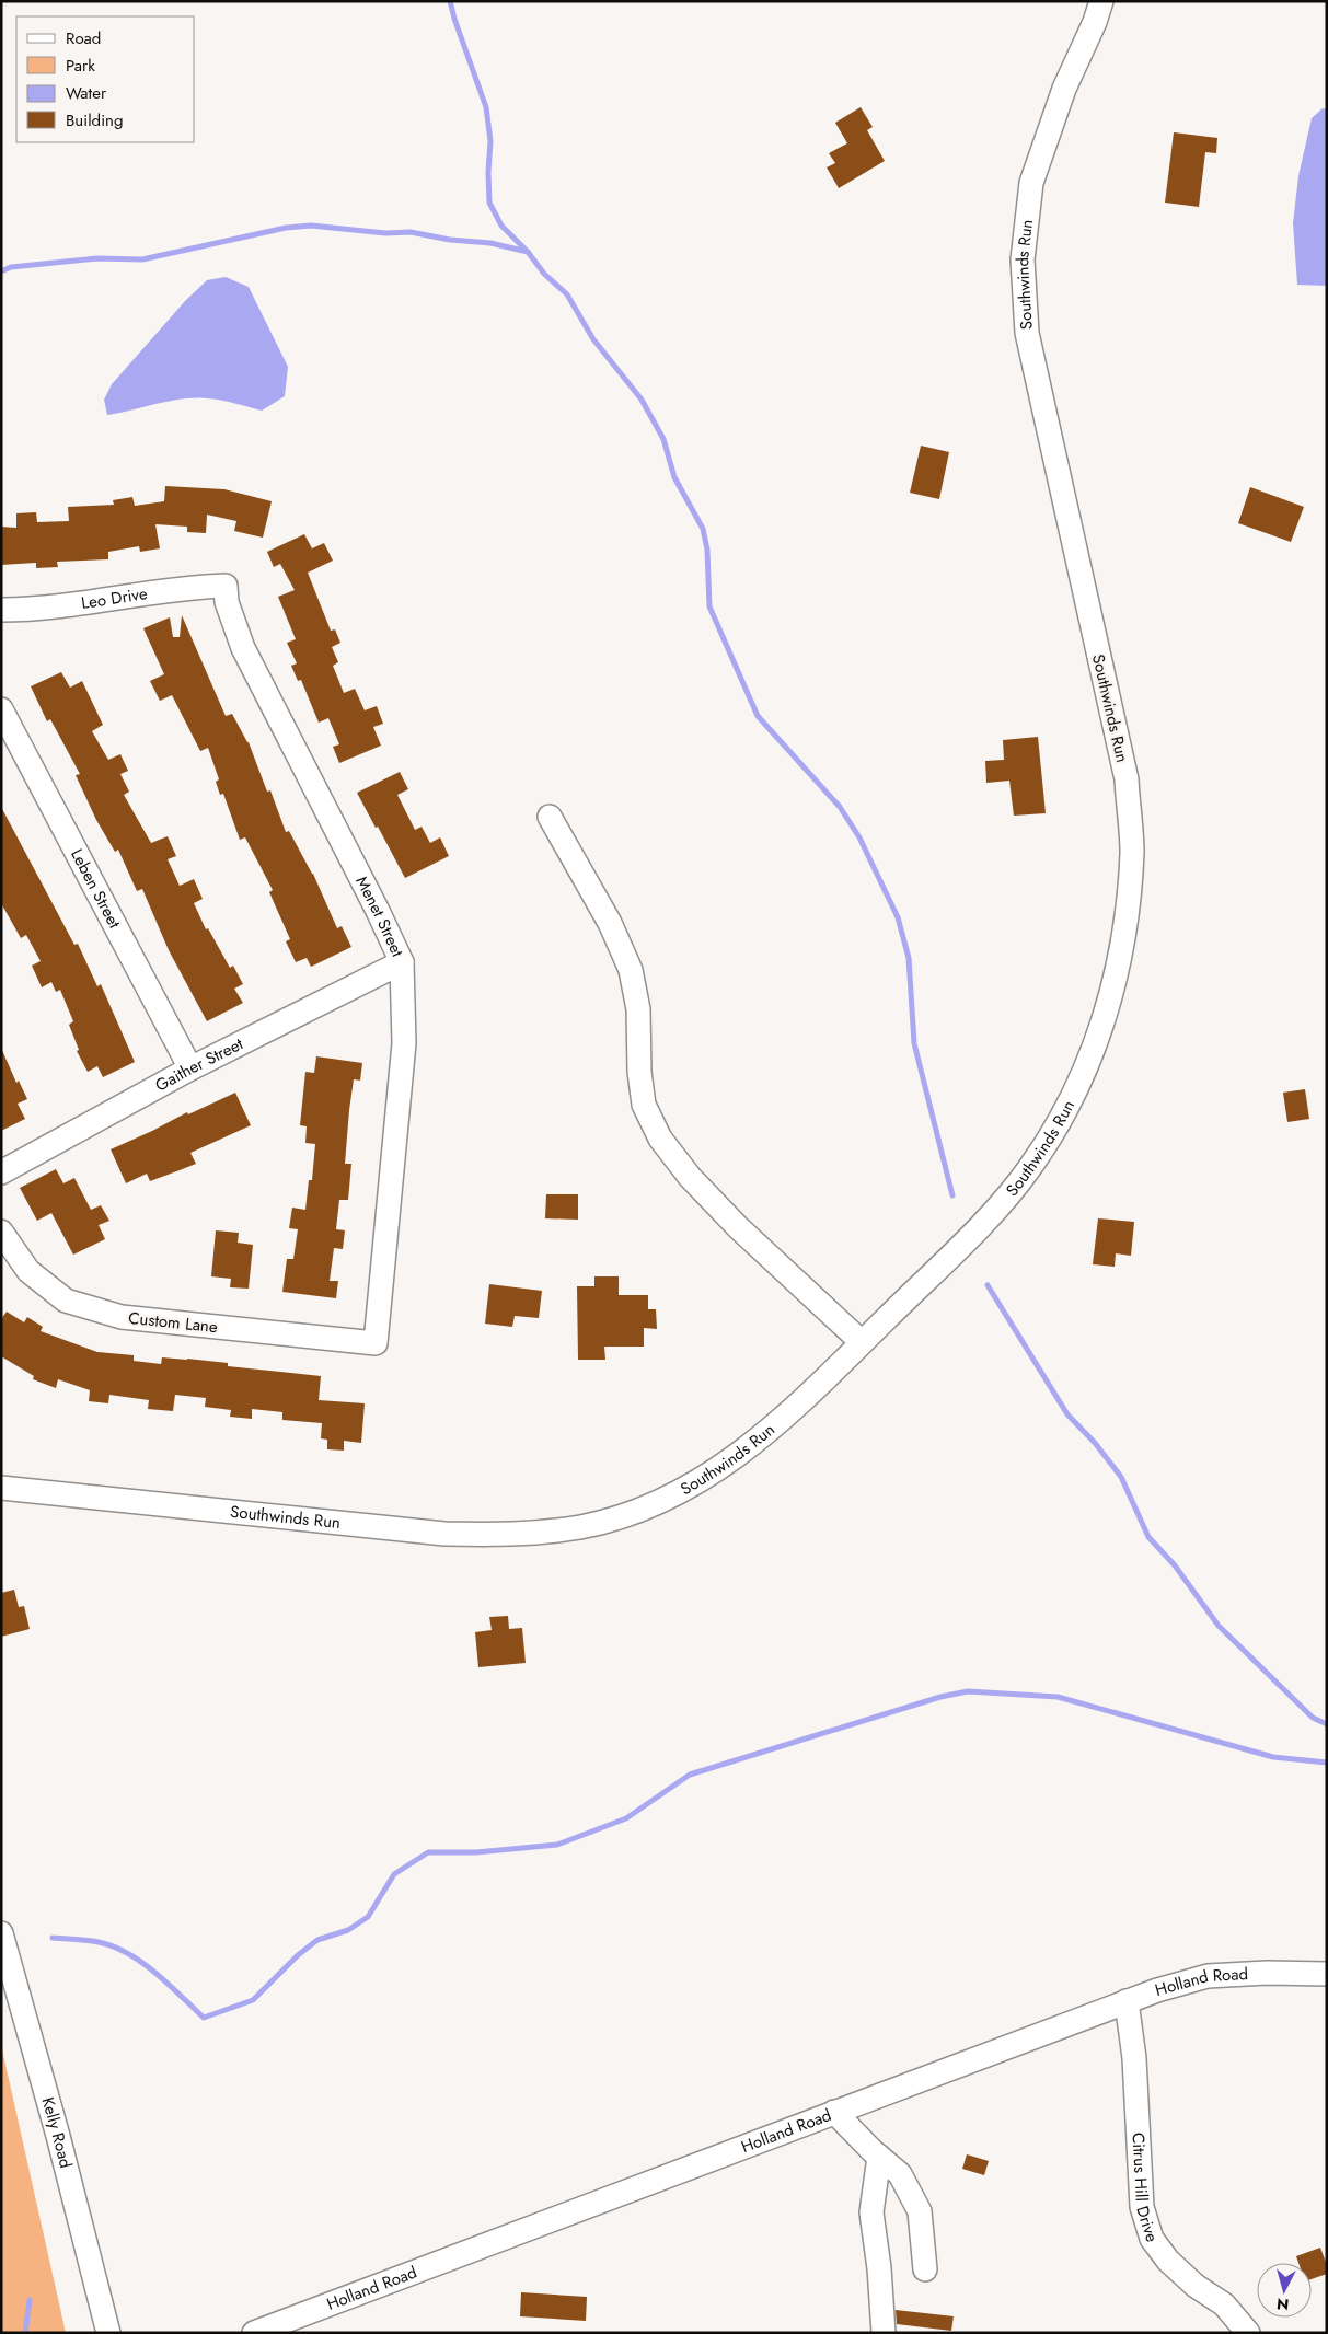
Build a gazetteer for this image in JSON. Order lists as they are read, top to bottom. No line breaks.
{"streets":{"street":["Southwinds Run","Leo Drive","Leben Street","Menet Street","Gaither Street","Custom Lane","Holland Road","Kelly Road","Citrus Hill Drive"]},"crossings":[["Leo Drive","Menet Street"],["Leben Street","Gaither Street"],["Menet Street","Gaither Street"],["Menet Street","Custom Lane"],["Holland Road","Citrus Hill Drive"]],"legend":["Road","Park","Water","Building"],"north":"bottom"}
